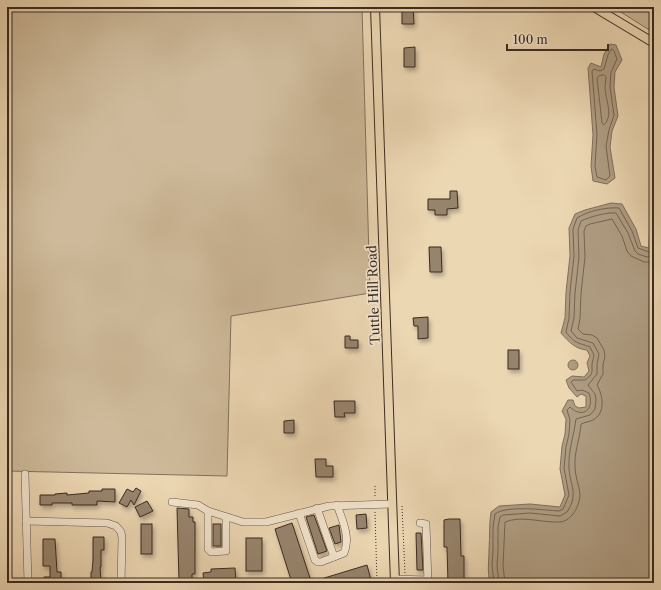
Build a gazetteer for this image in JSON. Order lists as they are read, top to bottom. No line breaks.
{"streets":{"main road":["Tuttle Hill Road"]},"scale_bar":"100 m"}
